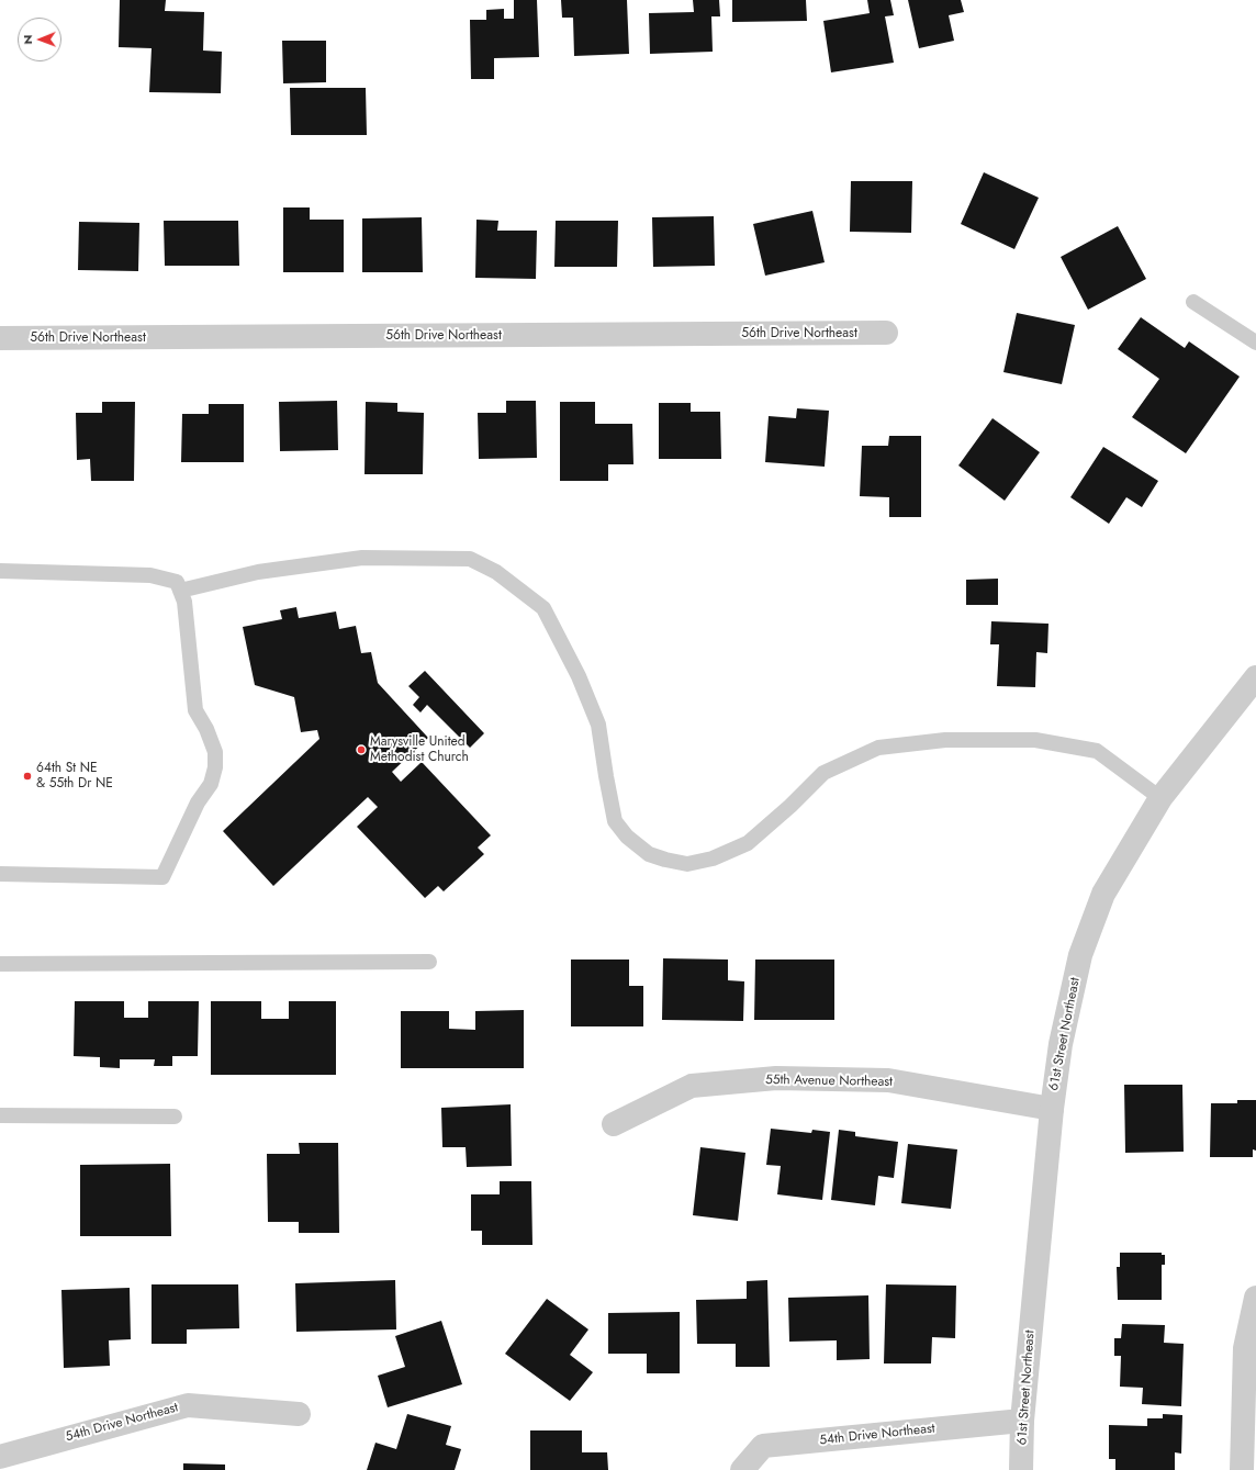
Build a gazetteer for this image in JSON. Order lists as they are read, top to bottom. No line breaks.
{"streets":{"street":["56th Drive Northeast","61st Street Northeast","55th Avenue Northeast","54th Drive Northeast"]},"crossings":[["61st Street Northeast","55th Avenue Northeast"],["61st Street Northeast","54th Drive Northeast"]],"places":["Marysville United Methodist Church","64th St NE & 55th Dr NE"],"north":"left"}
